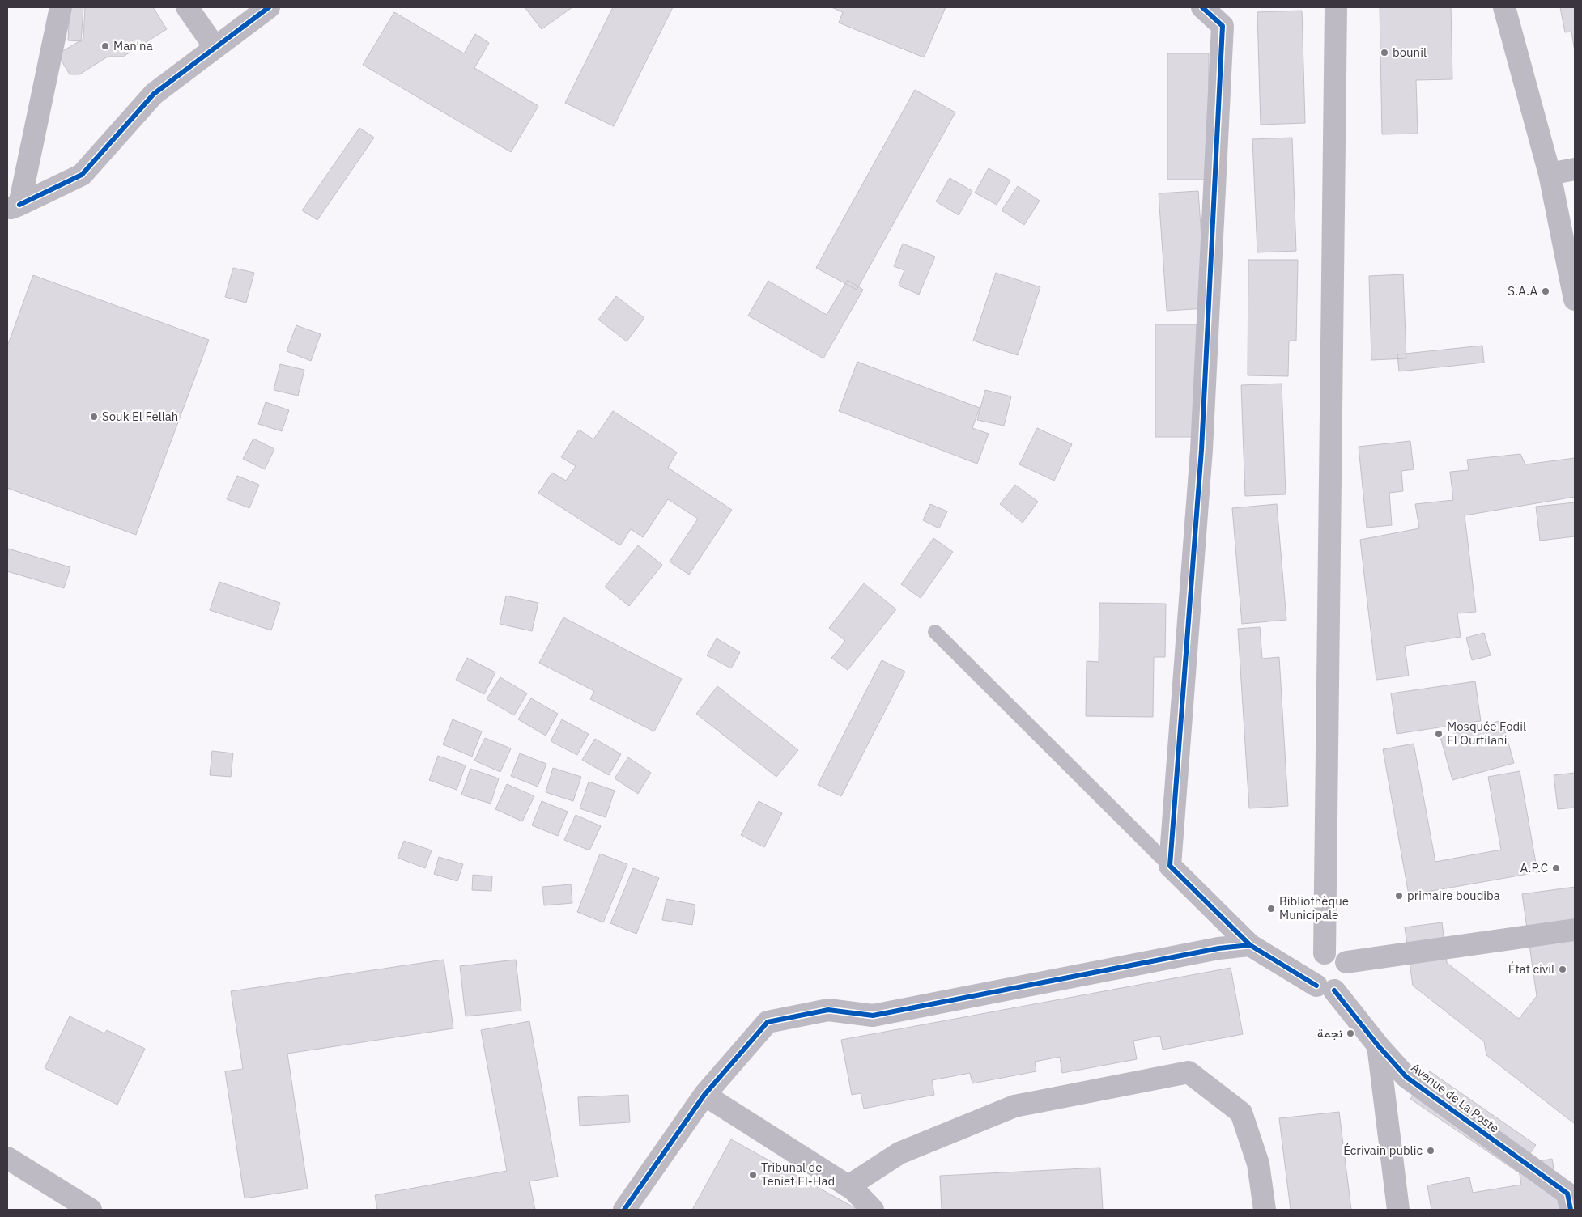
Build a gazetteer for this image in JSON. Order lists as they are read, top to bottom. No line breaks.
{"streets":{"street":["Avenue de La Poste"]},"places":["Man'na","bounil","S.A.A","Souk El Fellah","Mosquée Fodil El Ourtilani","A.P.C","primaire boudiba","Bibliothèque Municipale","État civil","نجمة","Écrivain public","Tribunal de Teniet El-Had"]}
